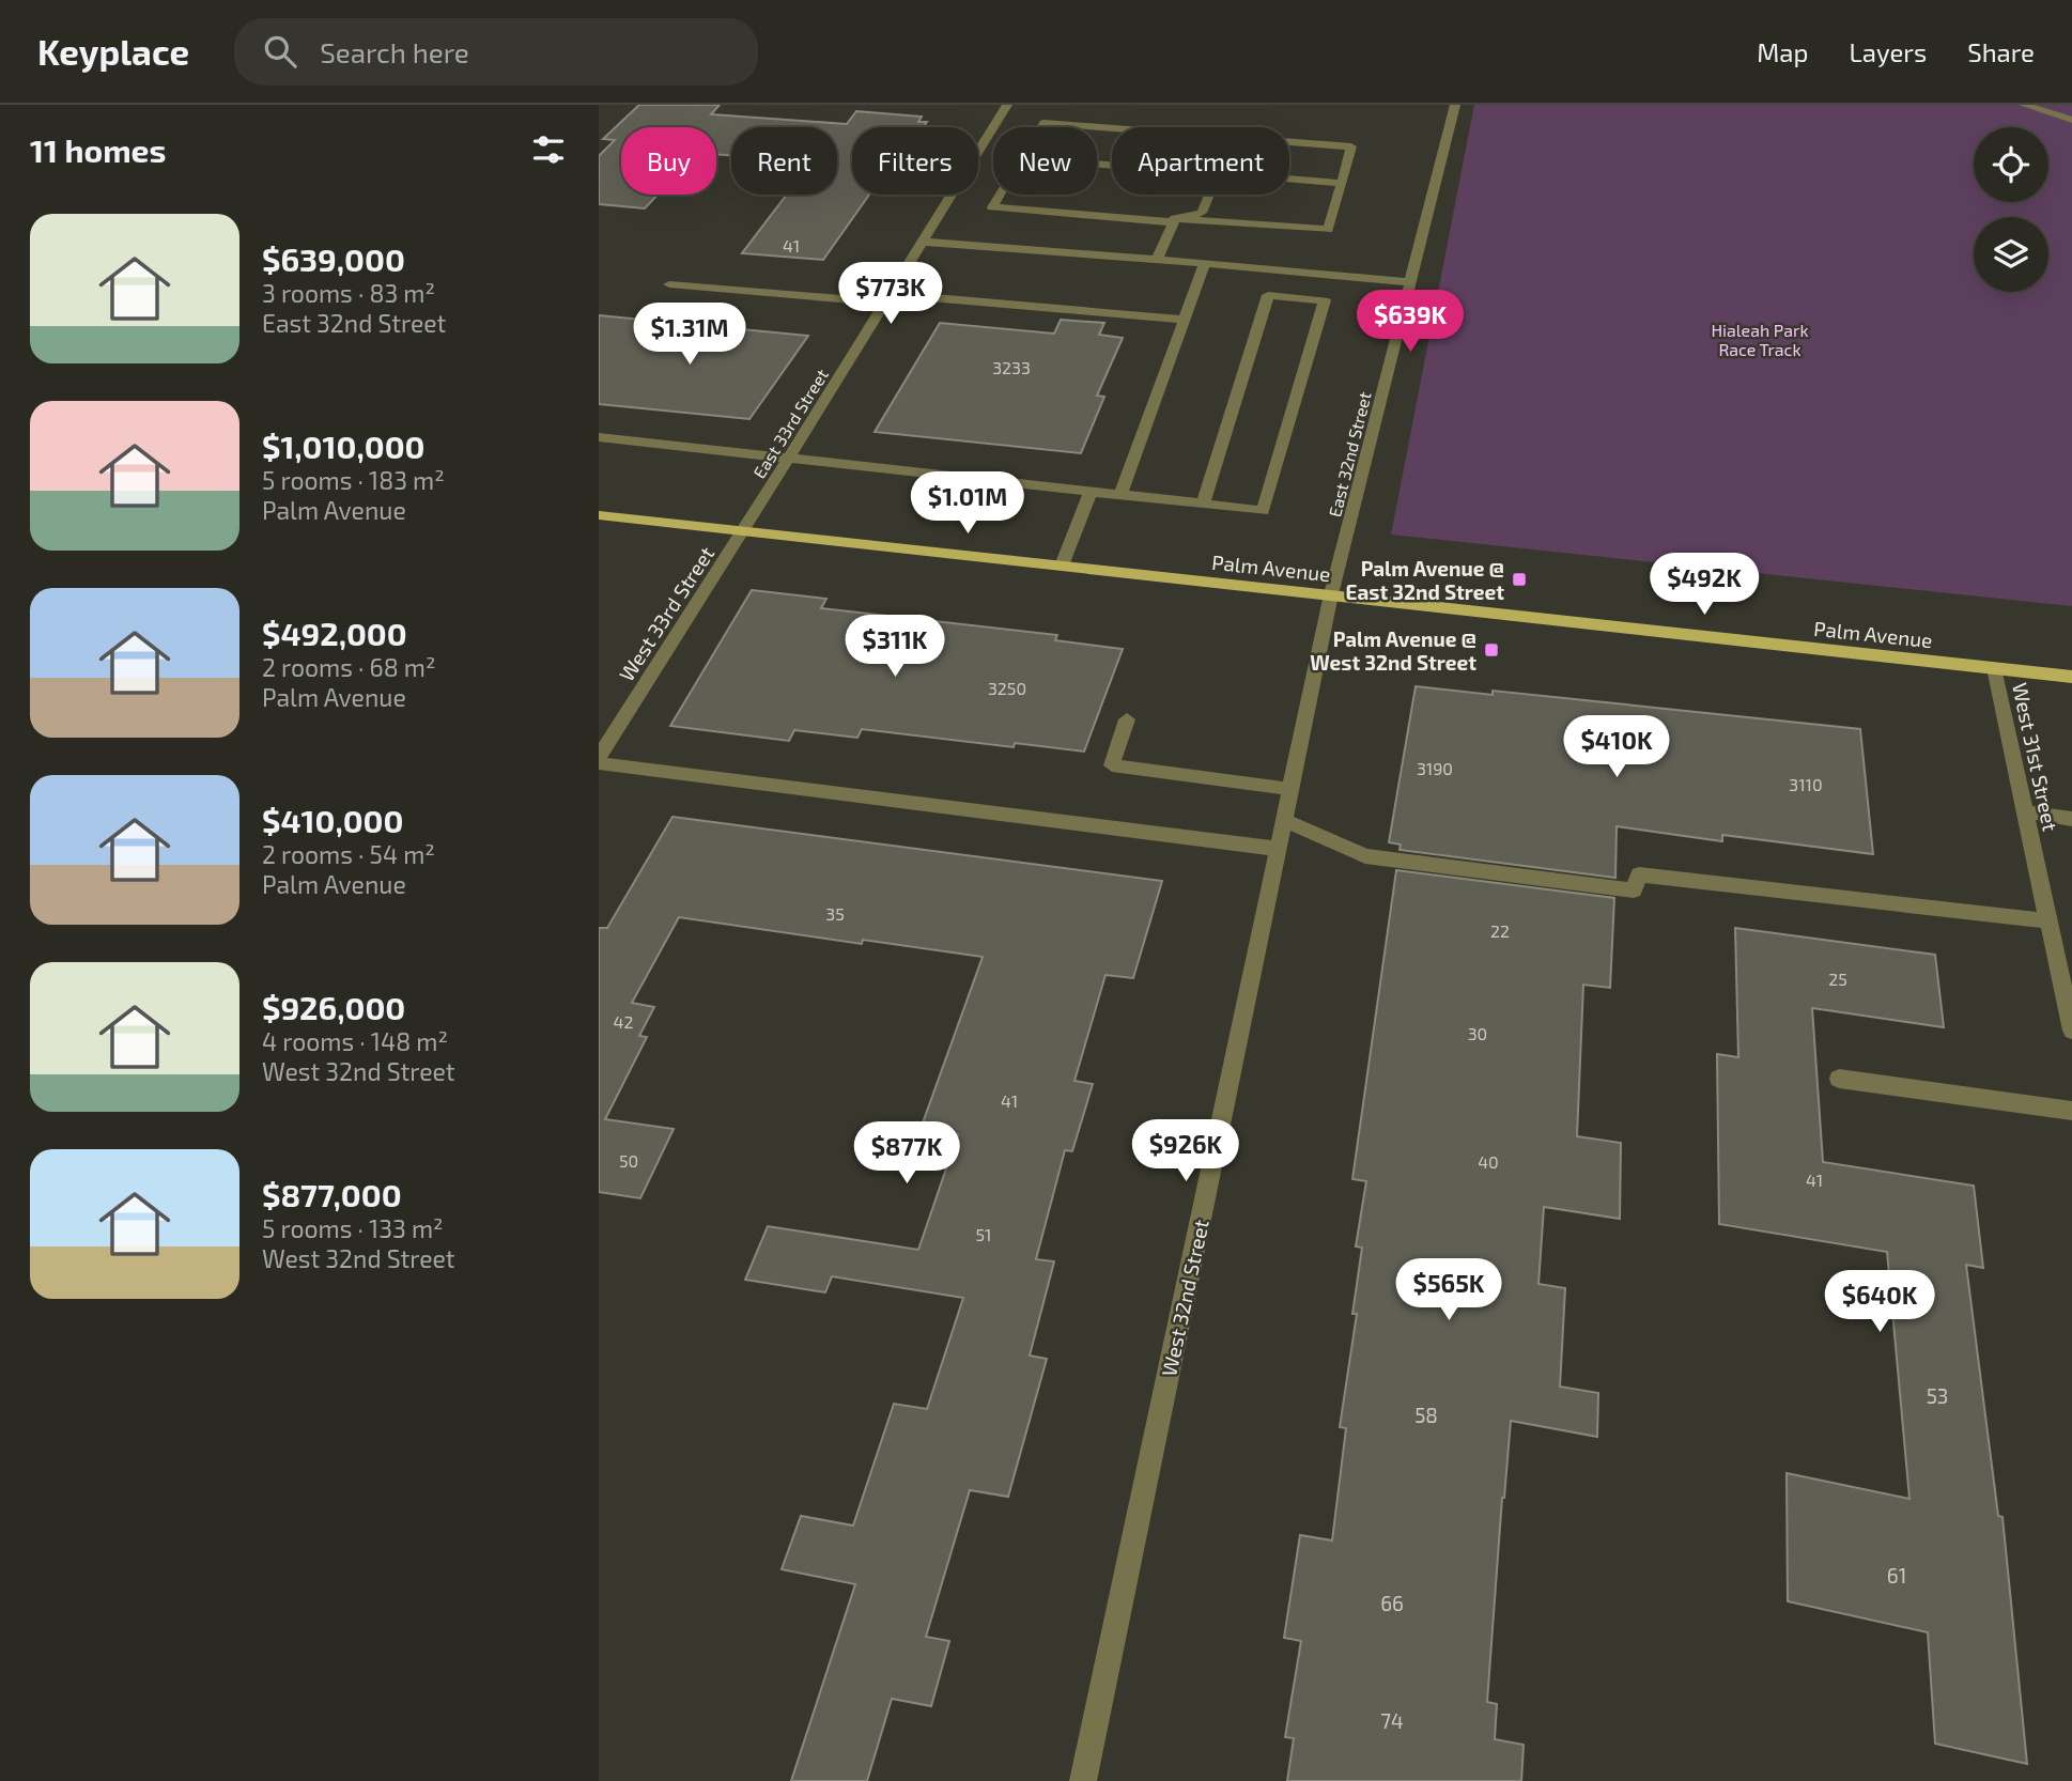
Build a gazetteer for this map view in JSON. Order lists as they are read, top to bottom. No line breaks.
{"streets":{"main road":["Palm Avenue"],"street":["East 33rd Street","East 32nd Street","West 33rd Street","West 31st Street","West 32nd Street"]},"crossings":[["East 33rd Street","Palm Avenue"],["East 33rd Street","West 33rd Street"],["East 32nd Street","Palm Avenue"],["East 32nd Street","West 32nd Street"],["Palm Avenue","West 33rd Street"],["Palm Avenue","West 31st Street"],["Palm Avenue","West 32nd Street"]],"parks":["Hialeah Park Race Track"],"places":{"transit":["Palm Avenue @ East 32nd Street","Palm Avenue @ West 32nd Street"]},"house_numbers":["41","3233","3250","3190","3110","35","22","25","42","30","41","50","40","41","51","53","58","61","66","74"],"page":{"header":"Keyplace","search":"Search here","nav":["Map","Layers","Share"],"heading":"11 homes","chip":["Buy","Rent","Filters","New","Apartment"],"list":[{"name":"$639,000","note":"3 rooms · 83 m² · East 32nd Street"},{"name":"$1,010,000","note":"5 rooms · 183 m² · Palm Avenue"},{"name":"$492,000","note":"2 rooms · 68 m² · Palm Avenue"},{"name":"$410,000","note":"2 rooms · 54 m² · Palm Avenue"},{"name":"$926,000","note":"4 rooms · 148 m² · West 32nd Street"},{"name":"$877,000","note":"5 rooms · 133 m² · West 32nd Street"}],"price":["$773K","$639K","$1.31M","$1.01M","$492K","$311K","$410K","$926K","$877K","$565K","$640K"]}}
